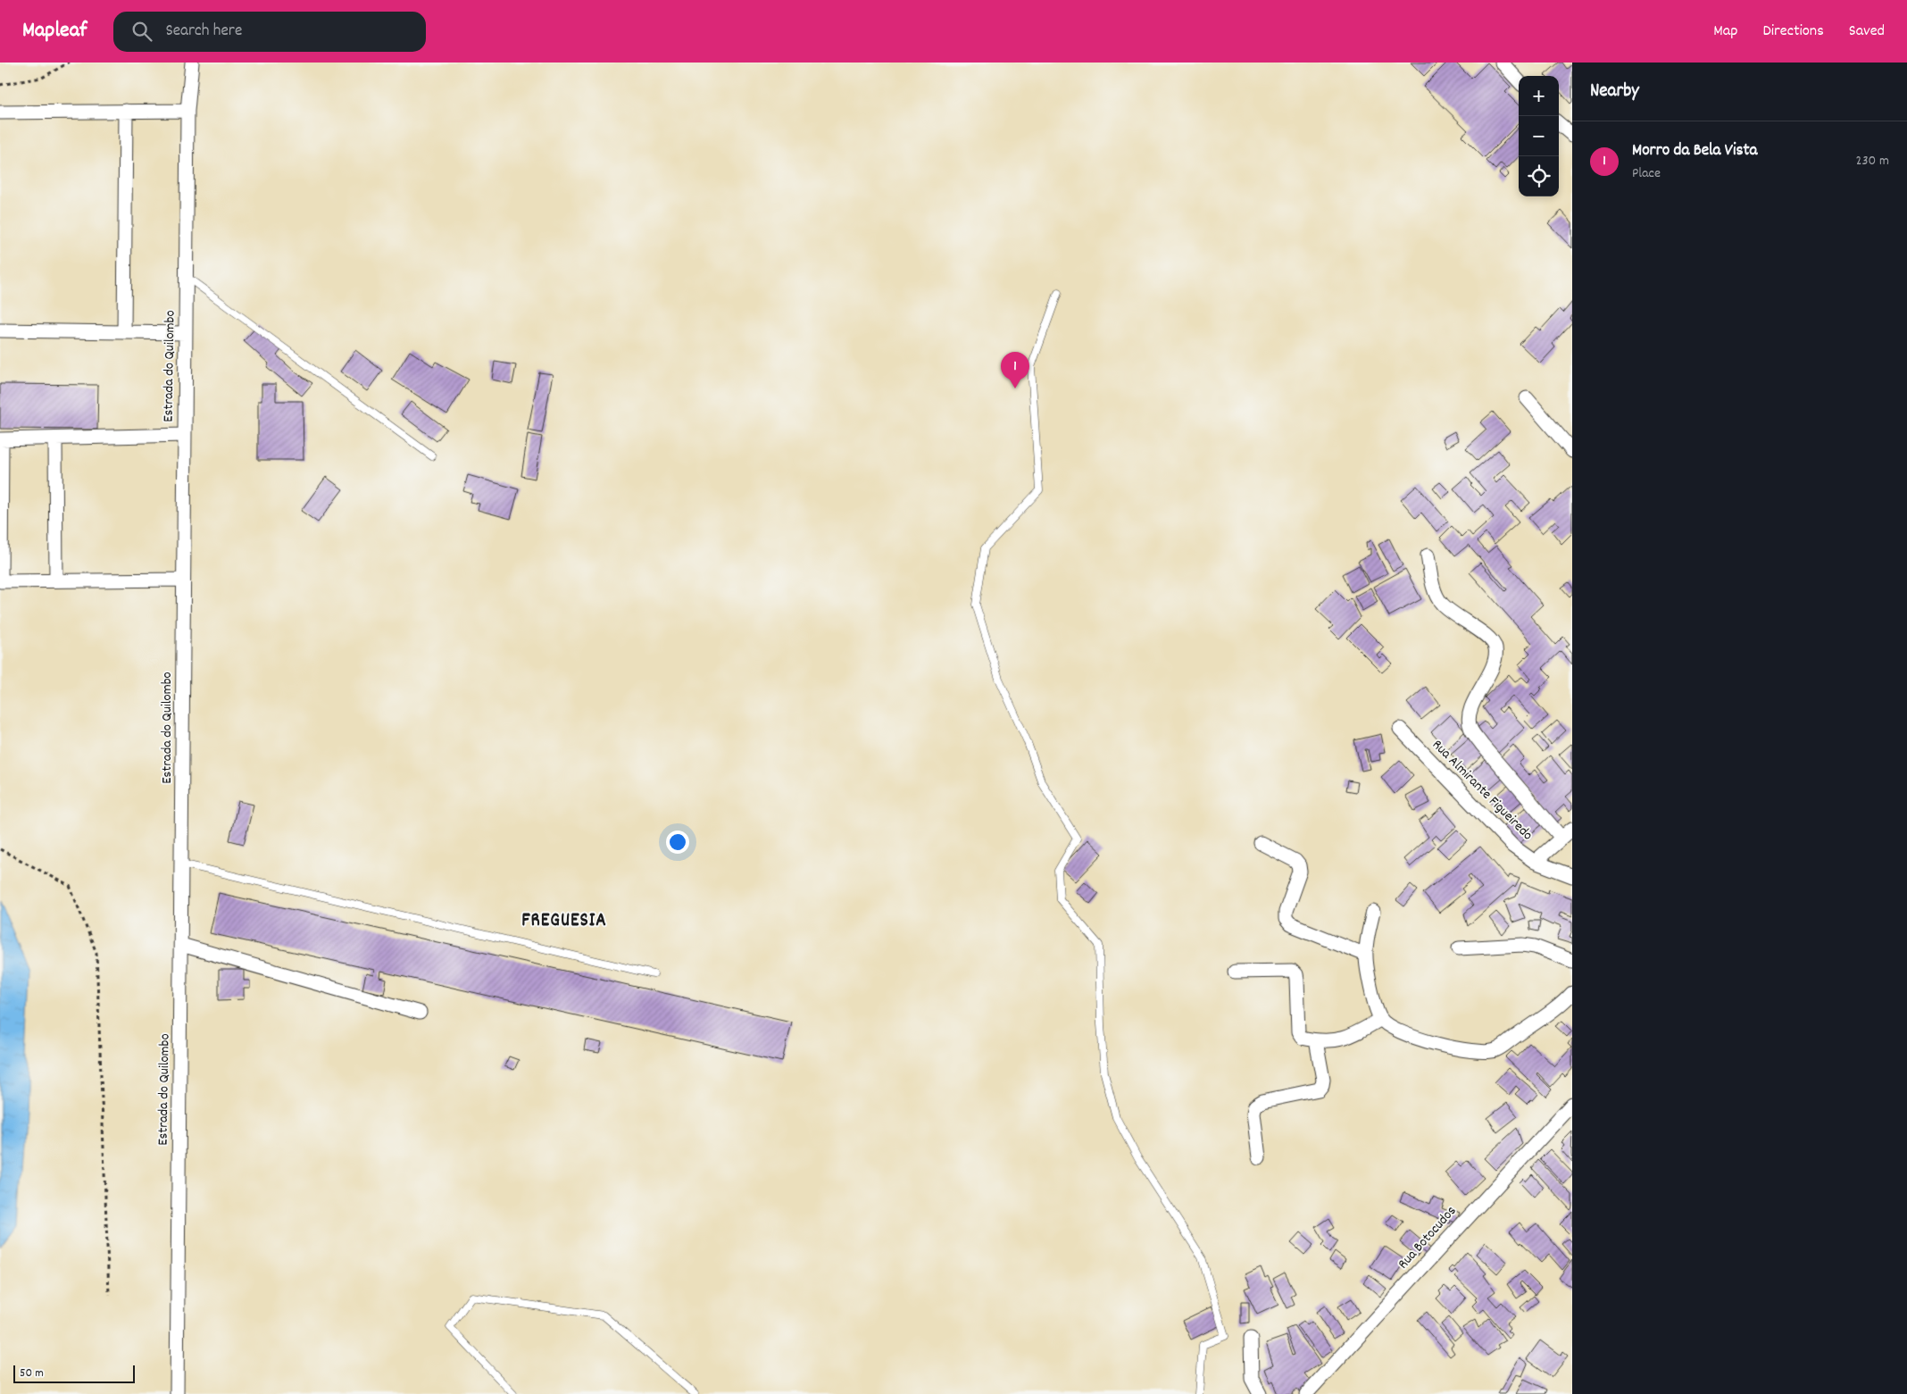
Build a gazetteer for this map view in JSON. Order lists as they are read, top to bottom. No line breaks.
{"streets":{"street":["Estrada do Quilombo","Rua Almirante Figueiredo","Rua Botocudos"]},"districts":["FREGUESIA"],"scale_bar":"50 m","page":{"header":"Mapleaf","search":"Search here","nav":["Map","Directions","Saved"],"heading":"Nearby","map_buttons":["+","−"],"list":[{"mark":"1","name":"Morro da Bela Vista","note":"Place","value":"230 m"}],"pins":"1","scale":"50 m"}}
